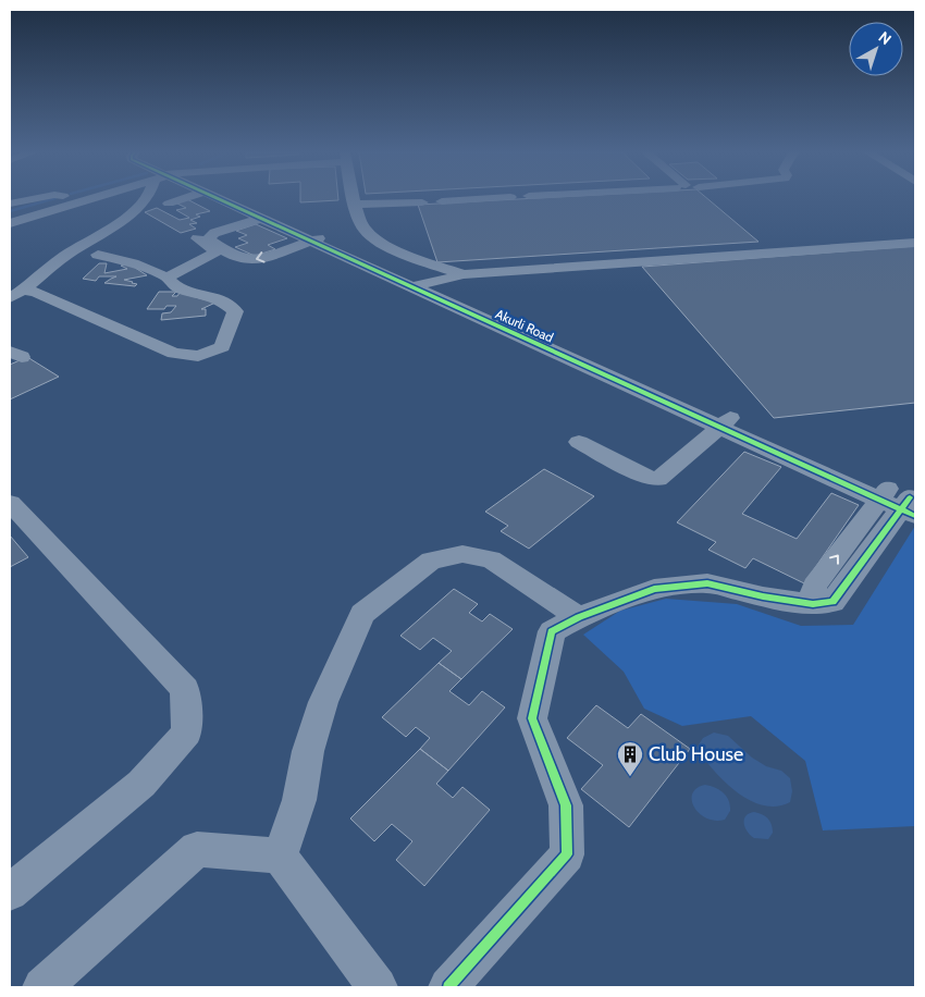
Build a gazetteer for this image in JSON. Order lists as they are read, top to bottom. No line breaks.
{"streets":{"street":["Akurli Road"]},"places":{"building":["Club House"]},"north":"top right"}
